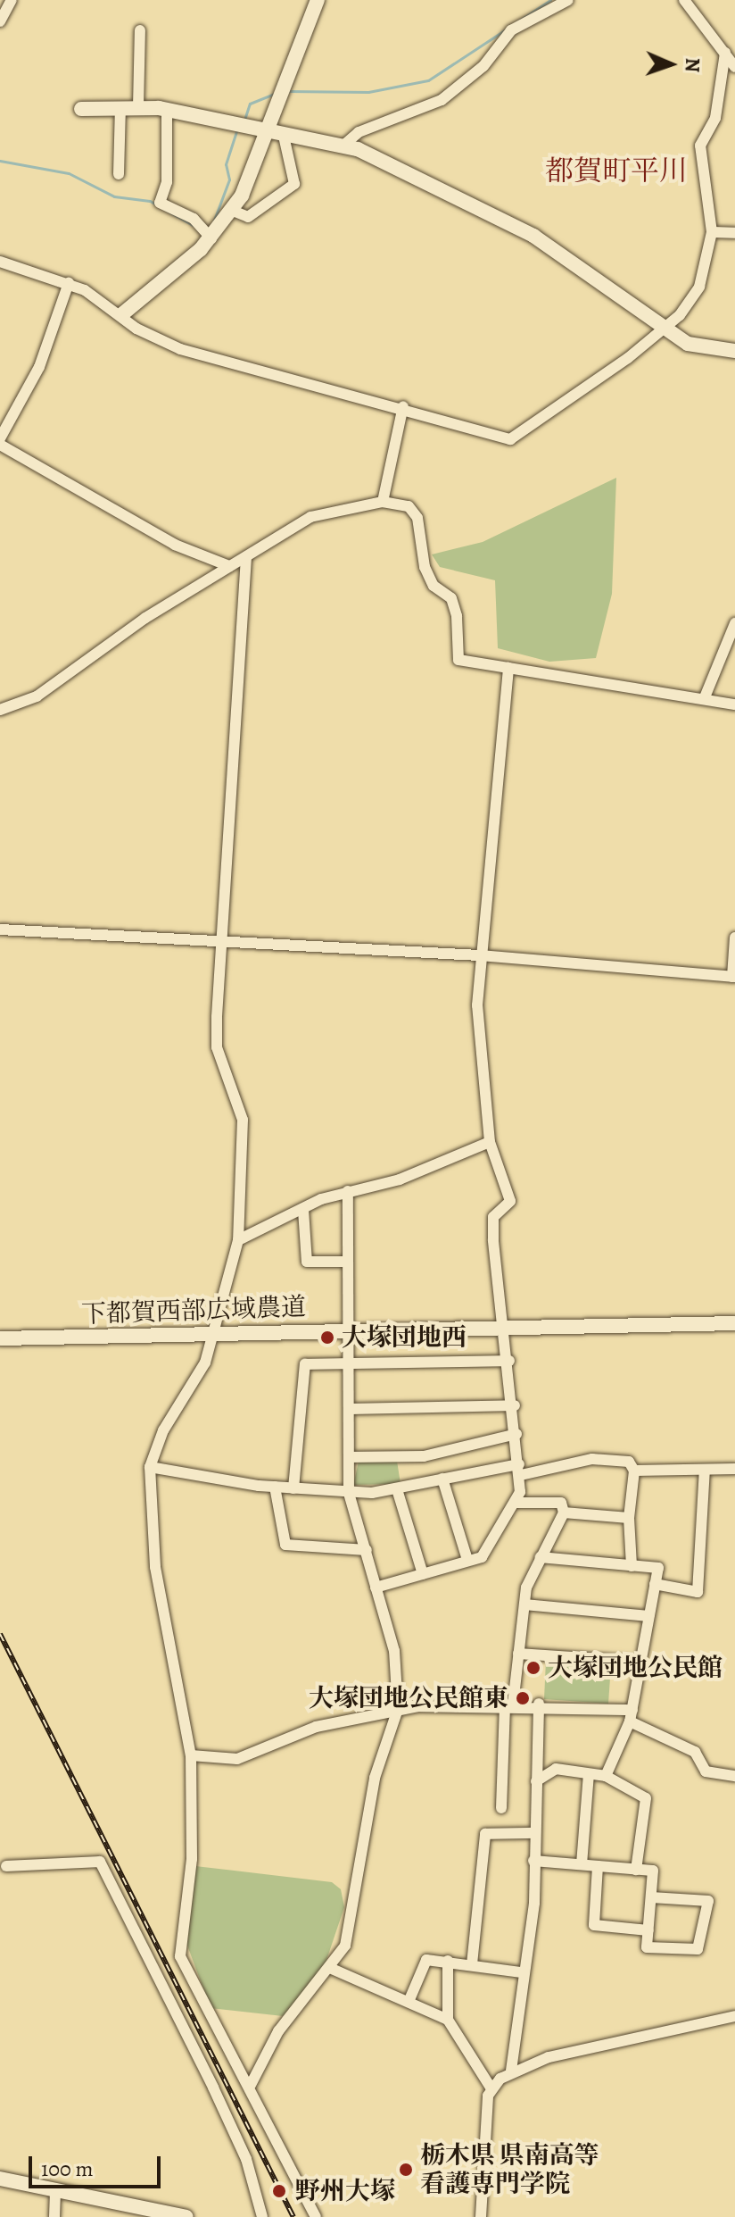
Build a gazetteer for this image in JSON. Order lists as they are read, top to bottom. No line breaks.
{"streets":{"street":["下都賀西部広域農道"]},"districts":["都賀町平川"],"places":["大塚団地西","大塚団地公民館","大塚団地公民館東","栃木県 県南高等 看護専門学院","野州大塚"],"scale_bar":"100 m","north":"right"}
